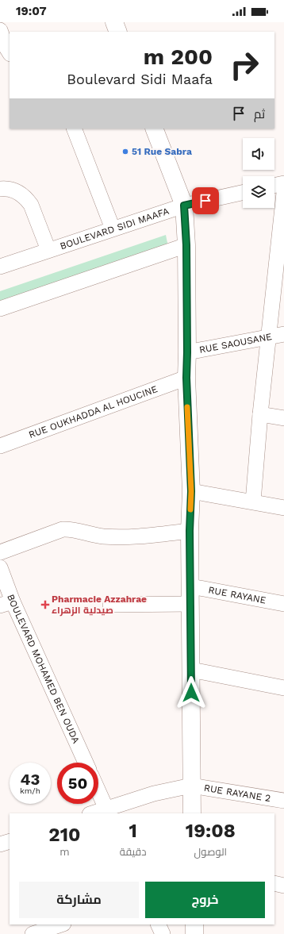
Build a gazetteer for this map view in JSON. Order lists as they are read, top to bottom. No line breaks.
{"streets":{"street":["BOULEVARD SIDI MAAFA","RUE SAOUSANE","RUE OUKHADDA AL HOUCINE","RUE RAYANE","BOULEVARD MOHAMED BEN OUDA","RUE RAYANE 2"]},"places":{"other":["51 Rue Sabra"],"health":["Pharmacie Azzahrae صيدلية الزهراء"]},"page":{"status":"19:07","turn":["200 m","Boulevard Sidi Maafa"],"then":"ثم","speed":"43 km/h","limit":"50","eta":["19:08","الوصول","1","دقيقة","210","m"],"buttons":["خروج","مشاركة"]}}
